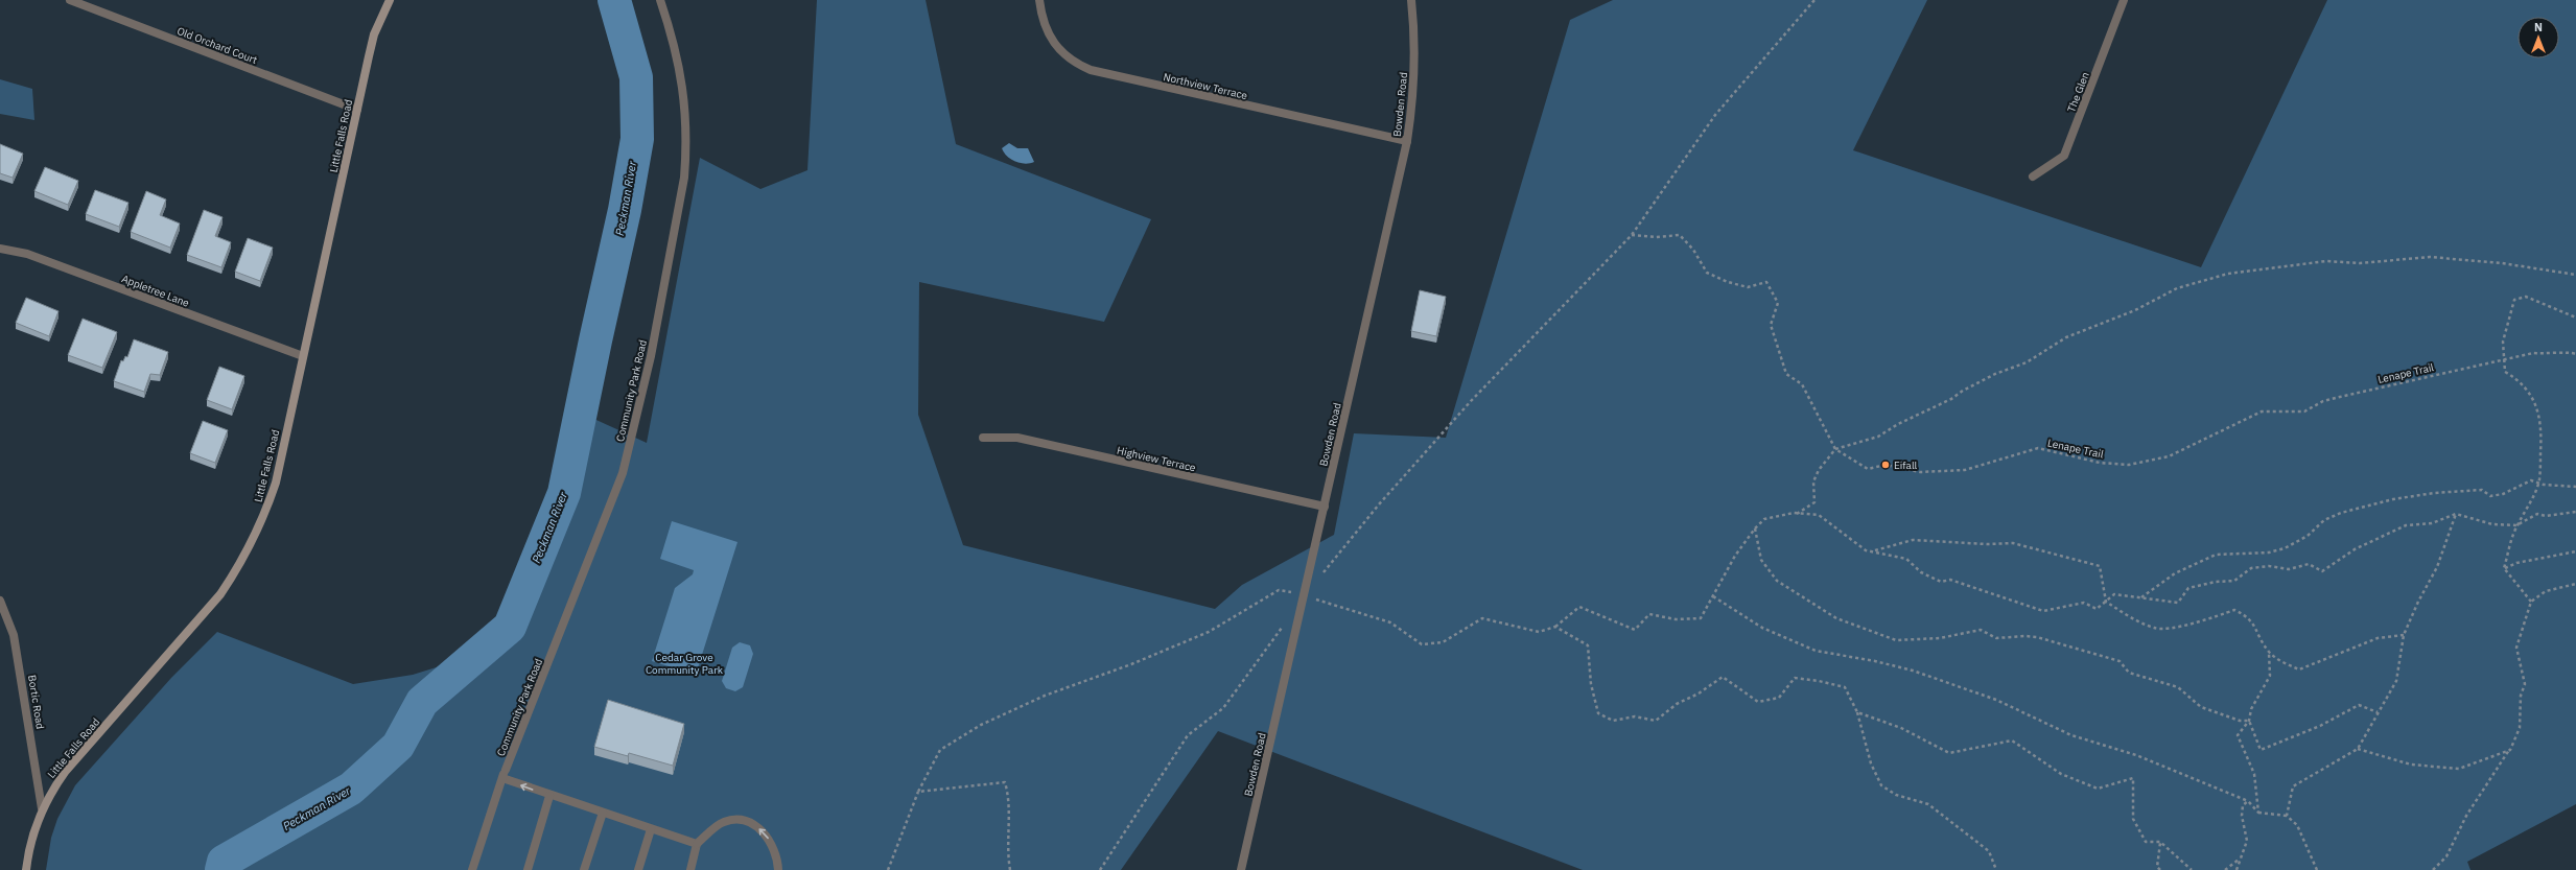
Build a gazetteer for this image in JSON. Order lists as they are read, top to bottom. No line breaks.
{"streets":{"street":["Old Orchard Court","Northview Terrace","The Glen","Bowden Road","Little Falls Road","Appletree Lane","Community Park Road","Highview Terrace","Bortic Road"],"path":["Lenape Trail"]},"crossings":[["Old Orchard Court","Little Falls Road"],["Northview Terrace","Bowden Road"],["Bowden Road","Highview Terrace"],["Little Falls Road","Appletree Lane"],["Little Falls Road","Bortic Road"]],"water":["Peckman River"],"parks":["Cedar Grove Community Park"],"places":["Eifall"],"north":"top"}
